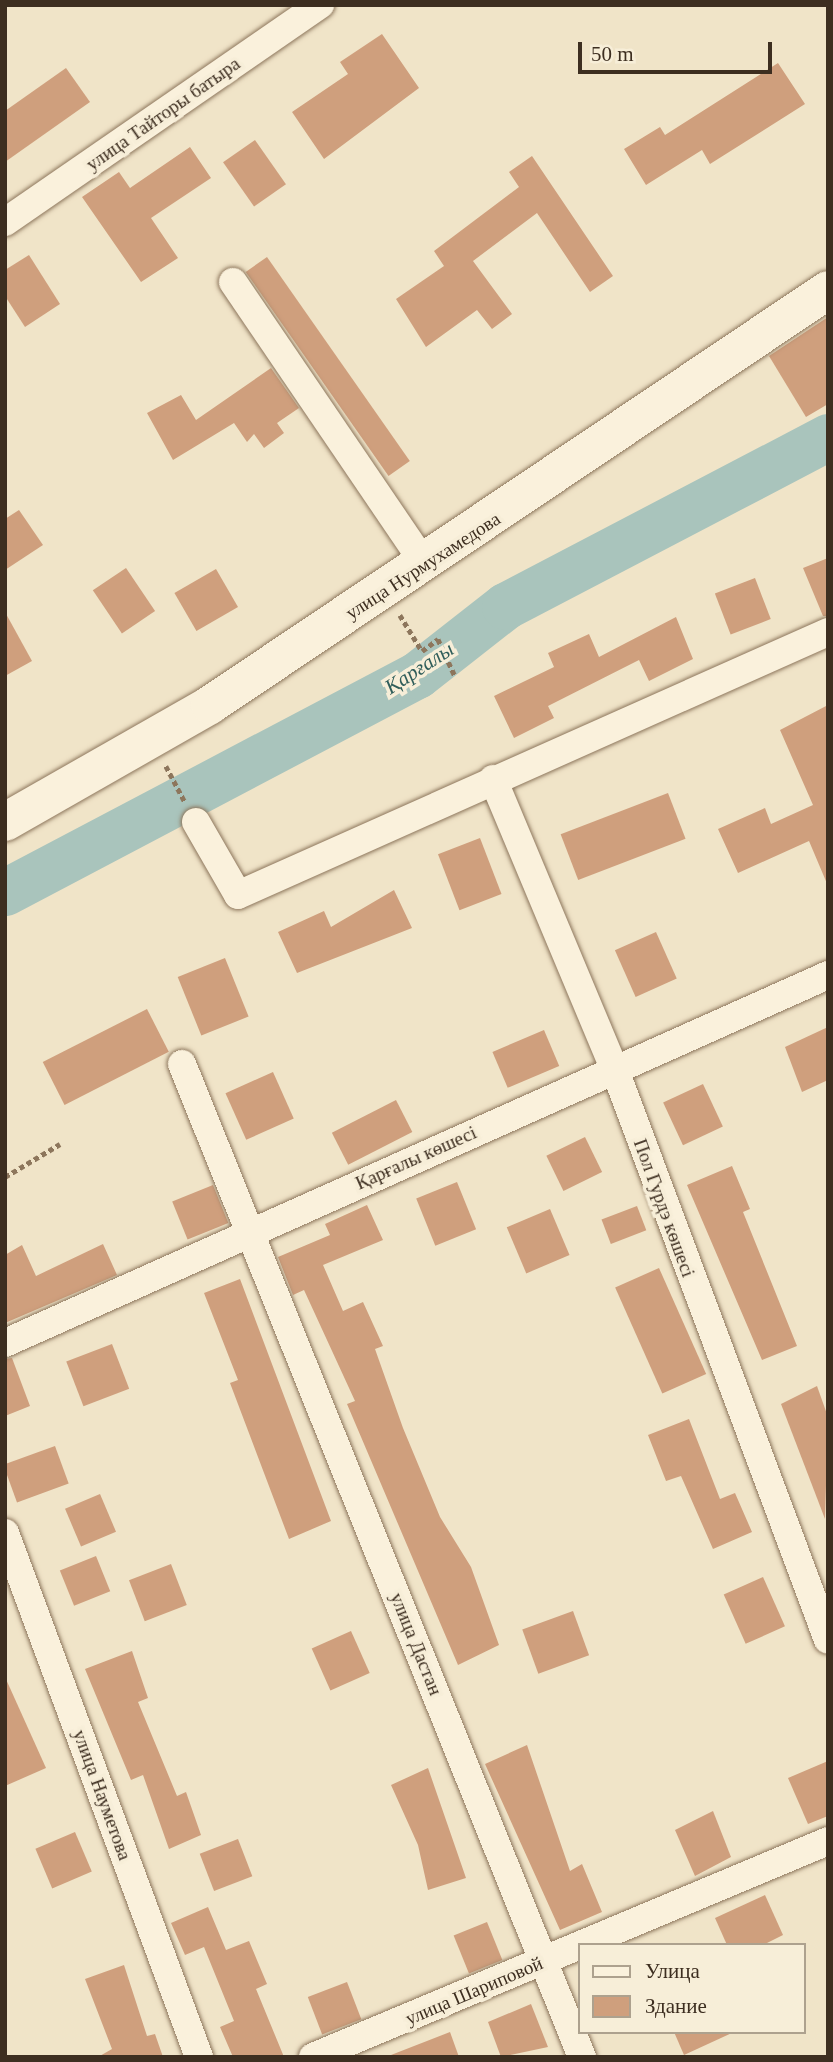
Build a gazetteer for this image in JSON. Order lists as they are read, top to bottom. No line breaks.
{"streets":{"street":["улица Тайторы батыра","улица Нурмухамедова","Қарғалы көшесі","Пол Гурдэ көшесі","улица Дастан","улица Науметова","улица Шариповой"]},"crossings":[["Қарғалы көшесі","Пол Гурдэ көшесі"],["Қарғалы көшесі","улица Дастан"],["улица Дастан","улица Шариповой"]],"water":["Қарғалы"],"legend":["Улица","Здание"],"scale_bar":"50 m"}
